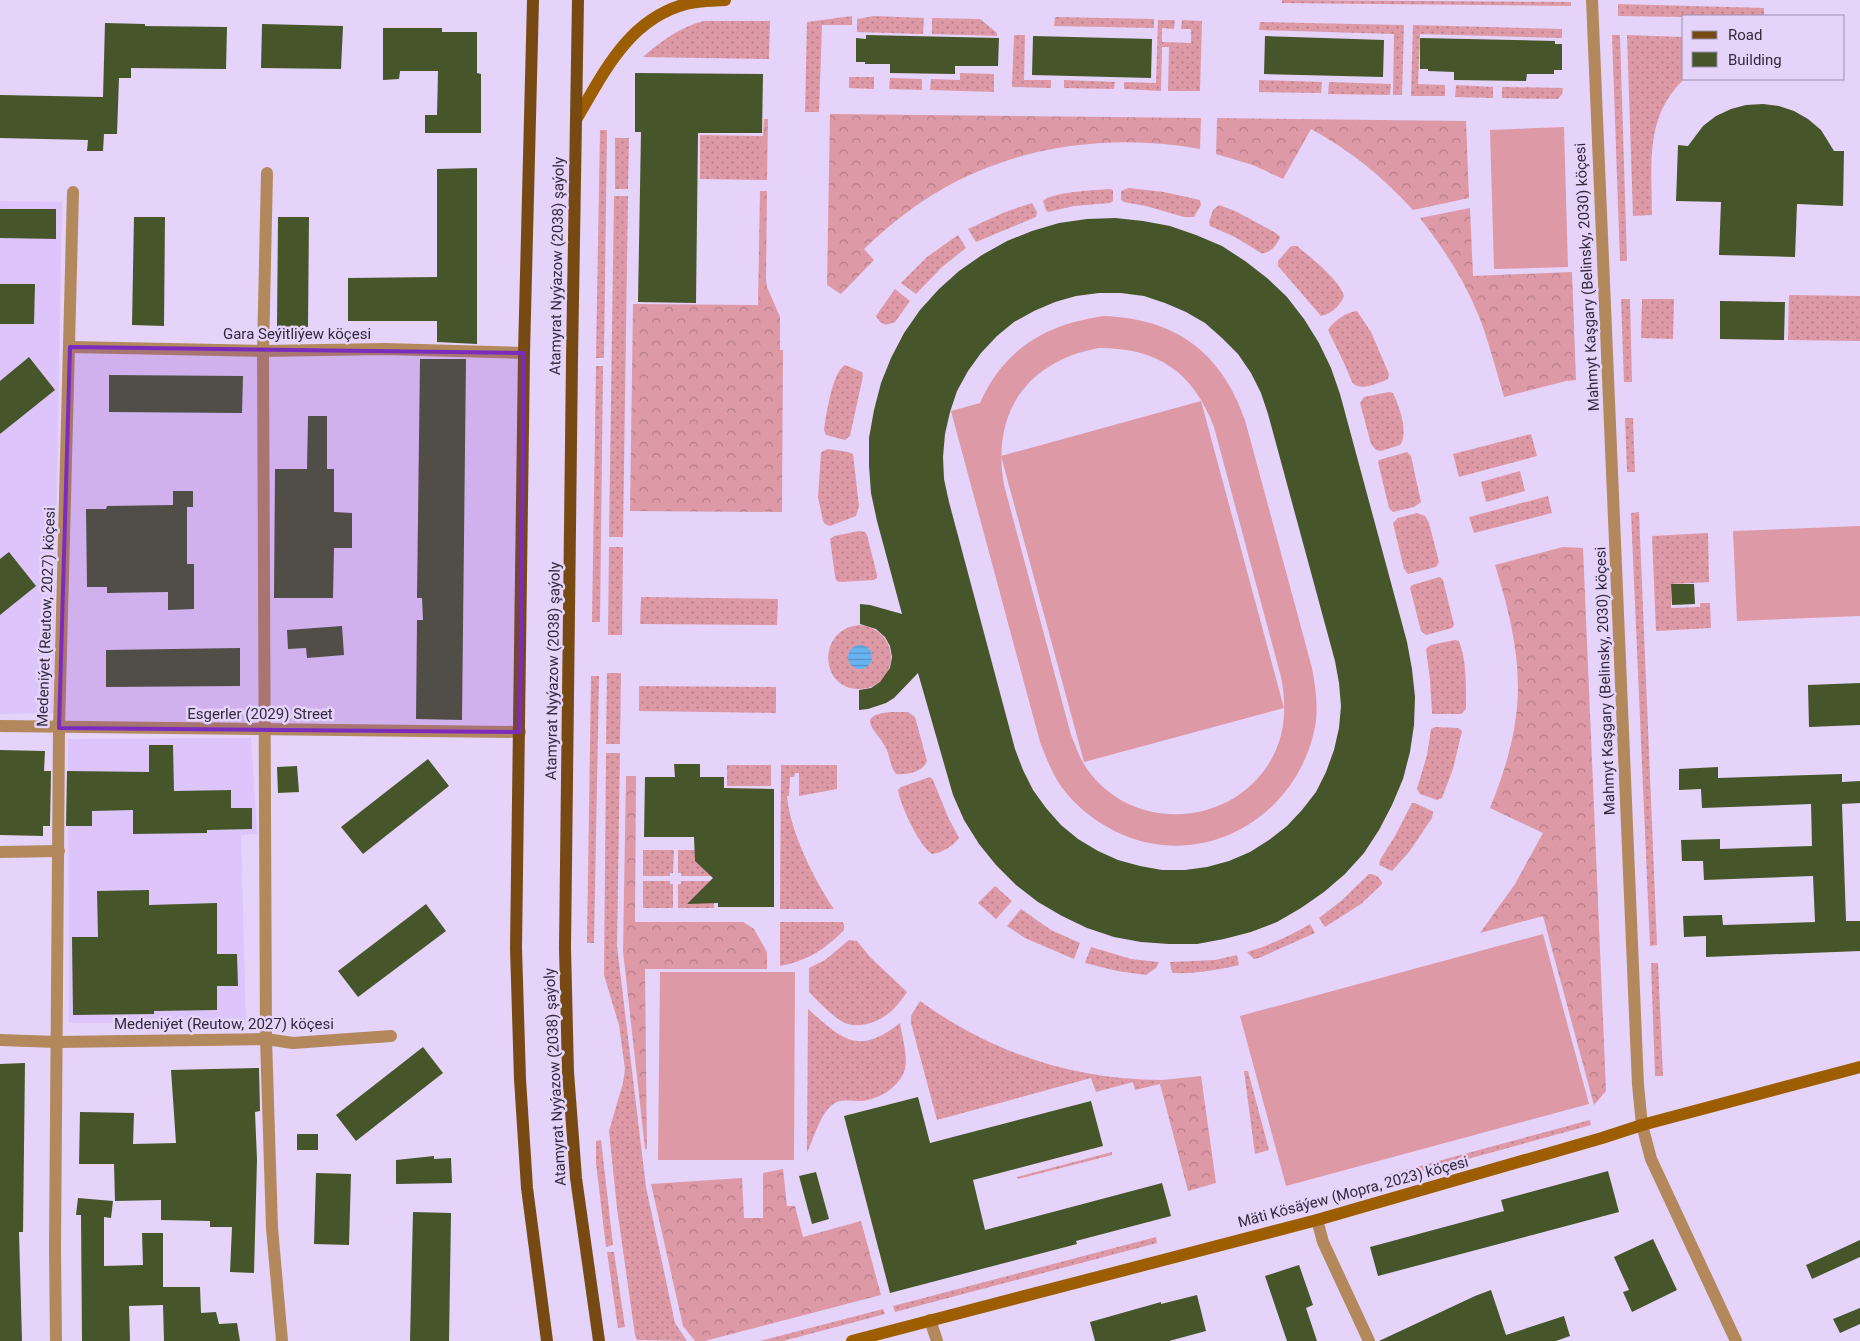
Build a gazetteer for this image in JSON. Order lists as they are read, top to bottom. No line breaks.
{"streets":{"main road":["Atamyrat Nyýazow (2038) şaýoly"],"street":["Mahmyt Kaşgary (Belinsky, 2030) köçesi","Gara Seýitliýew köçesi","Medeniýet (Reutow, 2027) köçesi","Esgerler (2029) Street","Mäti Kösäýew (Mopra, 2023) köçesi"]},"crossings":[["Atamyrat Nyýazow (2038) şaýoly","Gara Seýitliýew köçesi"],["Atamyrat Nyýazow (2038) şaýoly","Esgerler (2029) Street"],["Mahmyt Kaşgary (Belinsky, 2030) köçesi","Mäti Kösäýew (Mopra, 2023) köçesi"],["Gara Seýitliýew köçesi","Medeniýet (Reutow, 2027) köçesi"],["Medeniýet (Reutow, 2027) köçesi","Esgerler (2029) Street"]],"legend":["Road","Building"]}
